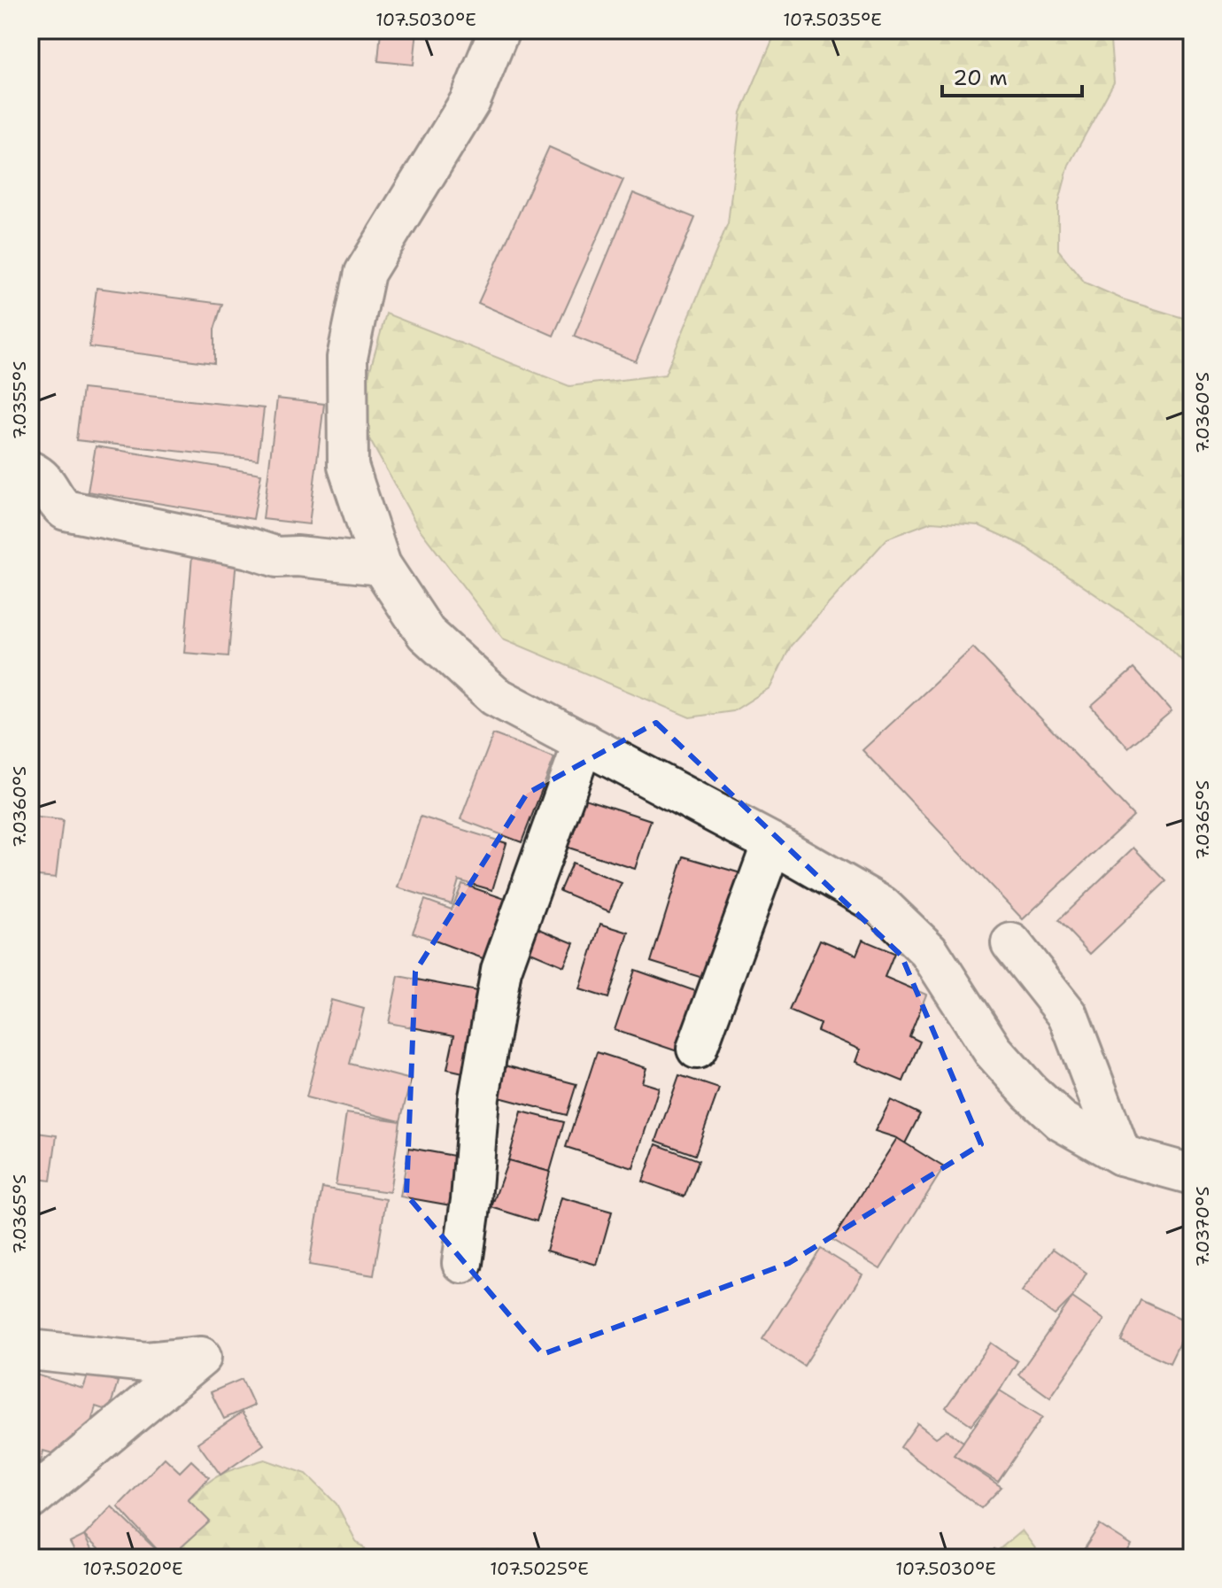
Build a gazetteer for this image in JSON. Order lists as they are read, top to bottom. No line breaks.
{"scale_bar":"20 m","coordinates":["107.5030°E","107.5035°E","7.0355°S","7.0360°S","7.0365°S","7.0370°S","107.5020°E","107.5025°E"]}
